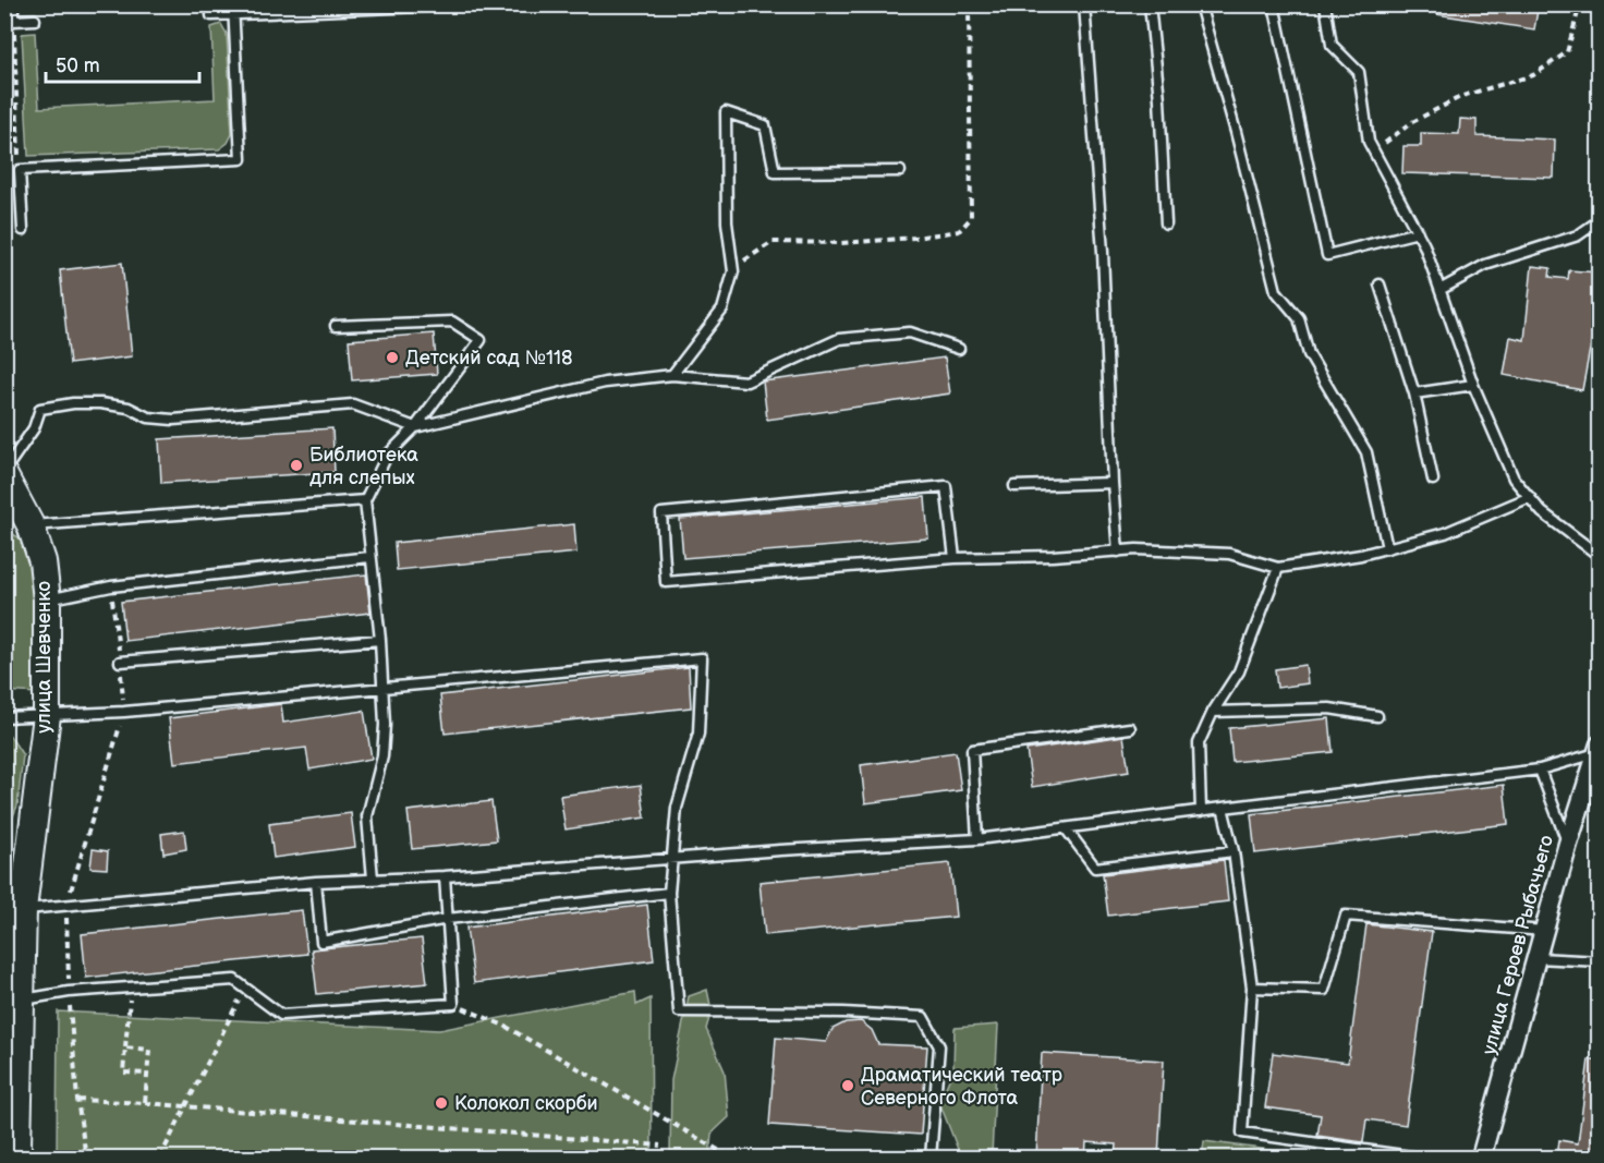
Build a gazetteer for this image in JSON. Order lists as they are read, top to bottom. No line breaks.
{"streets":{"main road":["улица Шевченко"],"street":["улица Героев Рыбачьего"]},"places":["Детский сад №118","Библиотека для слепых","Драматический театр Северного Флота","Колокол скорби"],"scale_bar":"50 m"}
